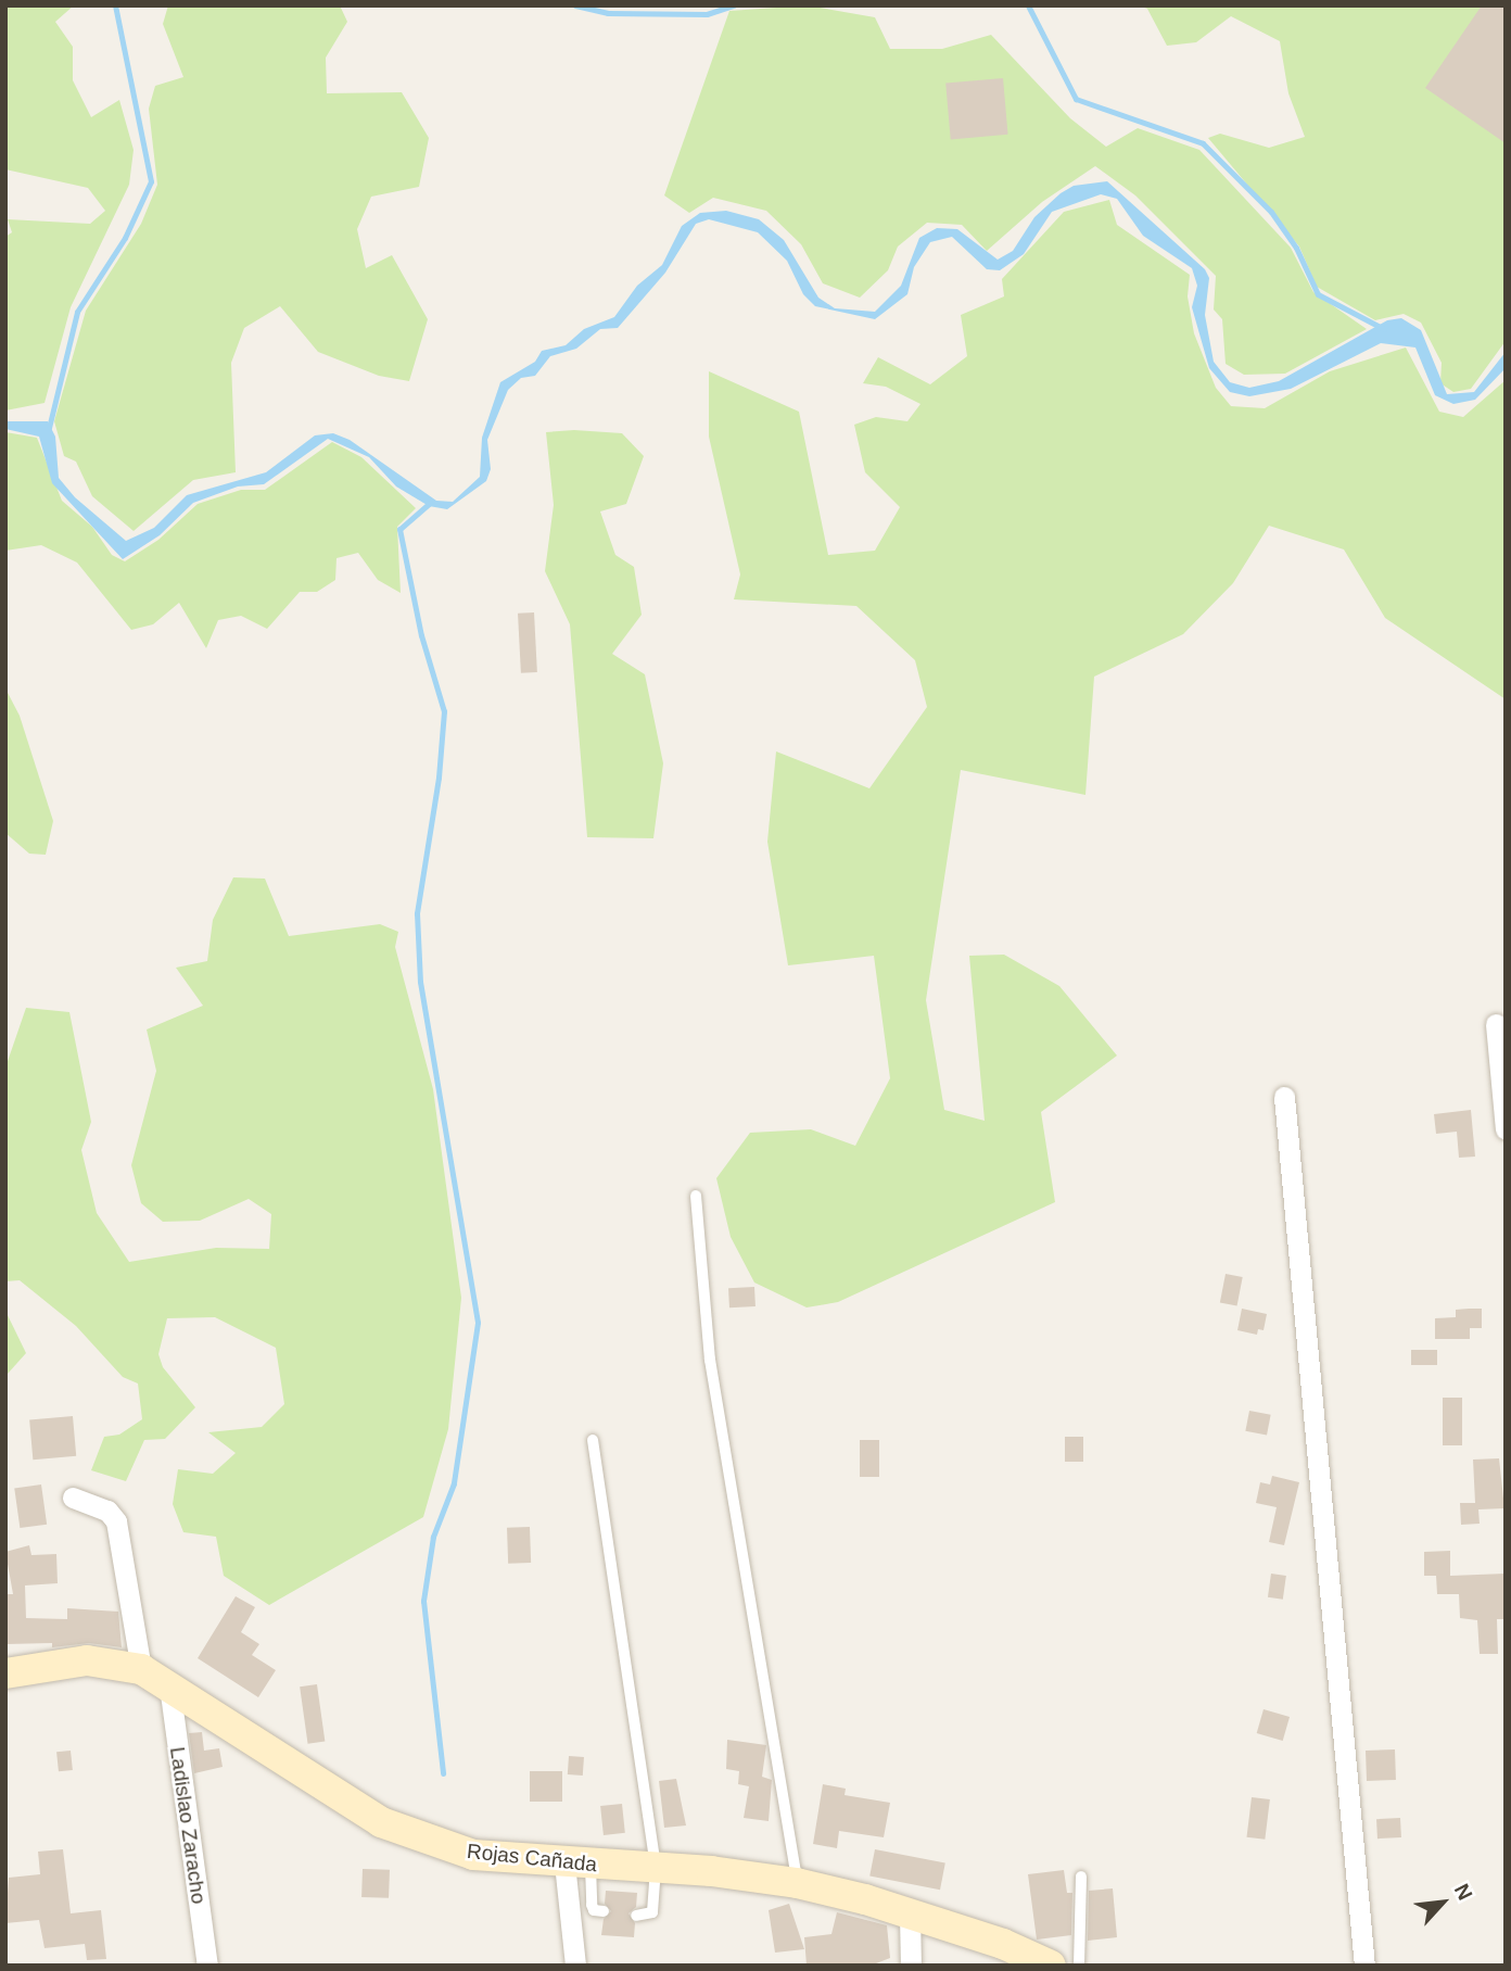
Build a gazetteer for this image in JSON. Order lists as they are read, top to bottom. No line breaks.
{"streets":{"main road":["Rojas Cañada"],"street":["Ladislao Zaracho"]},"crossings":[["Ladislao Zaracho","Rojas Cañada"]],"north":"top right"}
